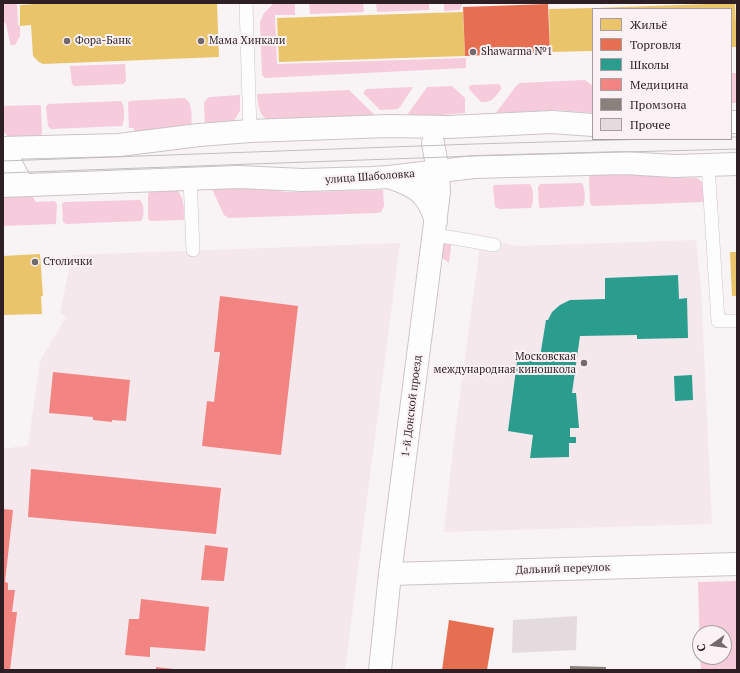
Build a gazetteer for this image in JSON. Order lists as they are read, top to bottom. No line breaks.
{"streets":{"main road":["улица Шаболовка","1-й Донской проезд","Дальний переулок"]},"crossings":[["улица Шаболовка","1-й Донской проезд"],["1-й Донской проезд","Дальний переулок"]],"places":["Фора-Банк","Мама Хинкали","Shawarma №1","Столички","Московская международная киношкола"],"legend":["Жильё","Торговля","Школы","Медицина","Промзона","Прочее"],"north":"left"}
